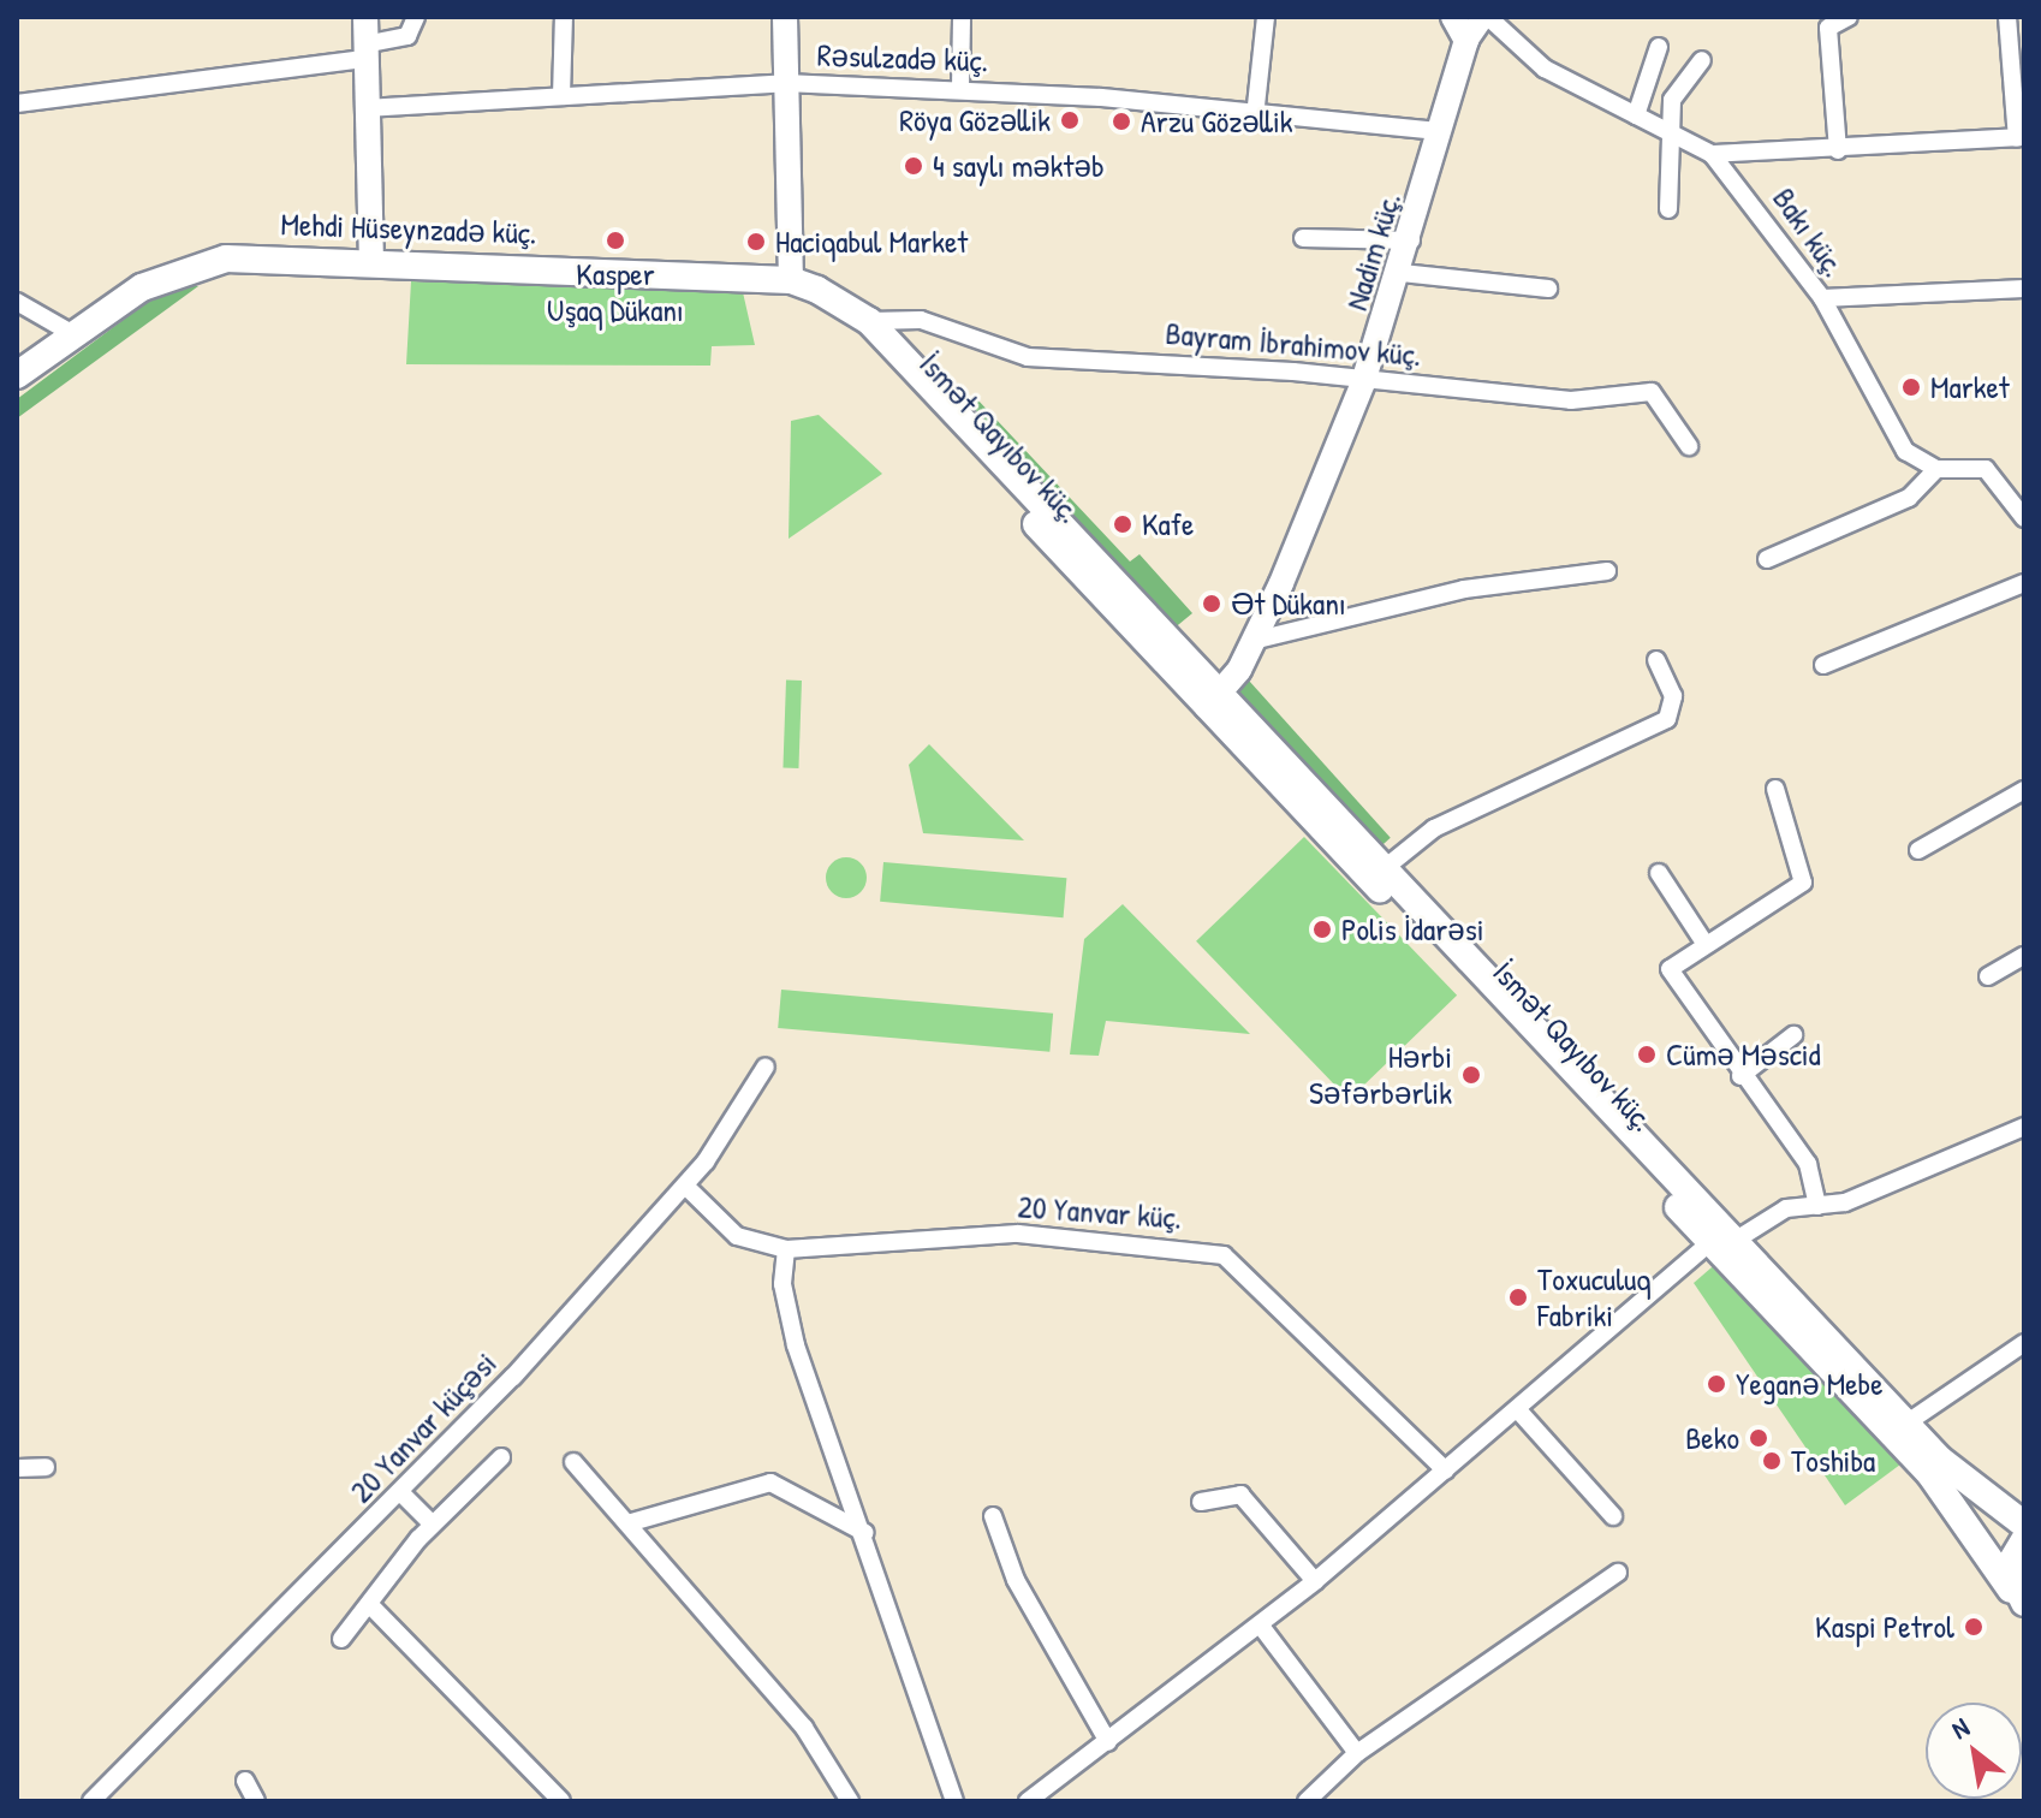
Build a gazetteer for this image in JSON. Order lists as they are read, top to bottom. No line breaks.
{"streets":{"main road":["Mehdi Hüseynzadə küç.","Nadim küç.","İsmət Qayıbov küç."],"street":["Rəsulzadə küç.","Bakı küç.","Bayram İbrahimov küç.","20 Yanvar küç.","20 Yanvar küçəsi"]},"crossings":[["Rəsulzadə küç.","Nadim küç."],["Mehdi Hüseynzadə küç.","İsmət Qayıbov küç."],["Bakı küç.","Nadim küç."],["Nadim küç.","Bayram İbrahimov küç."],["Nadim küç.","İsmət Qayıbov küç."],["Bayram İbrahimov küç.","İsmət Qayıbov küç."],["20 Yanvar küç.","20 Yanvar küçəsi"]],"places":["Röya Gözəllik","Arzu Gözəllik","4 saylı məktəb","Kasper Uşaq Dükanı","Haciqabul Market","Market","Kafe","Ət Dükanı","Polis İdarəsi","Cümə Məscid","Hərbi Səfərbərlik","Toxuculuq Fabriki","Yeganə Mebe","Beko","Toshiba","Kaspi Petrol"],"north":"top left"}
